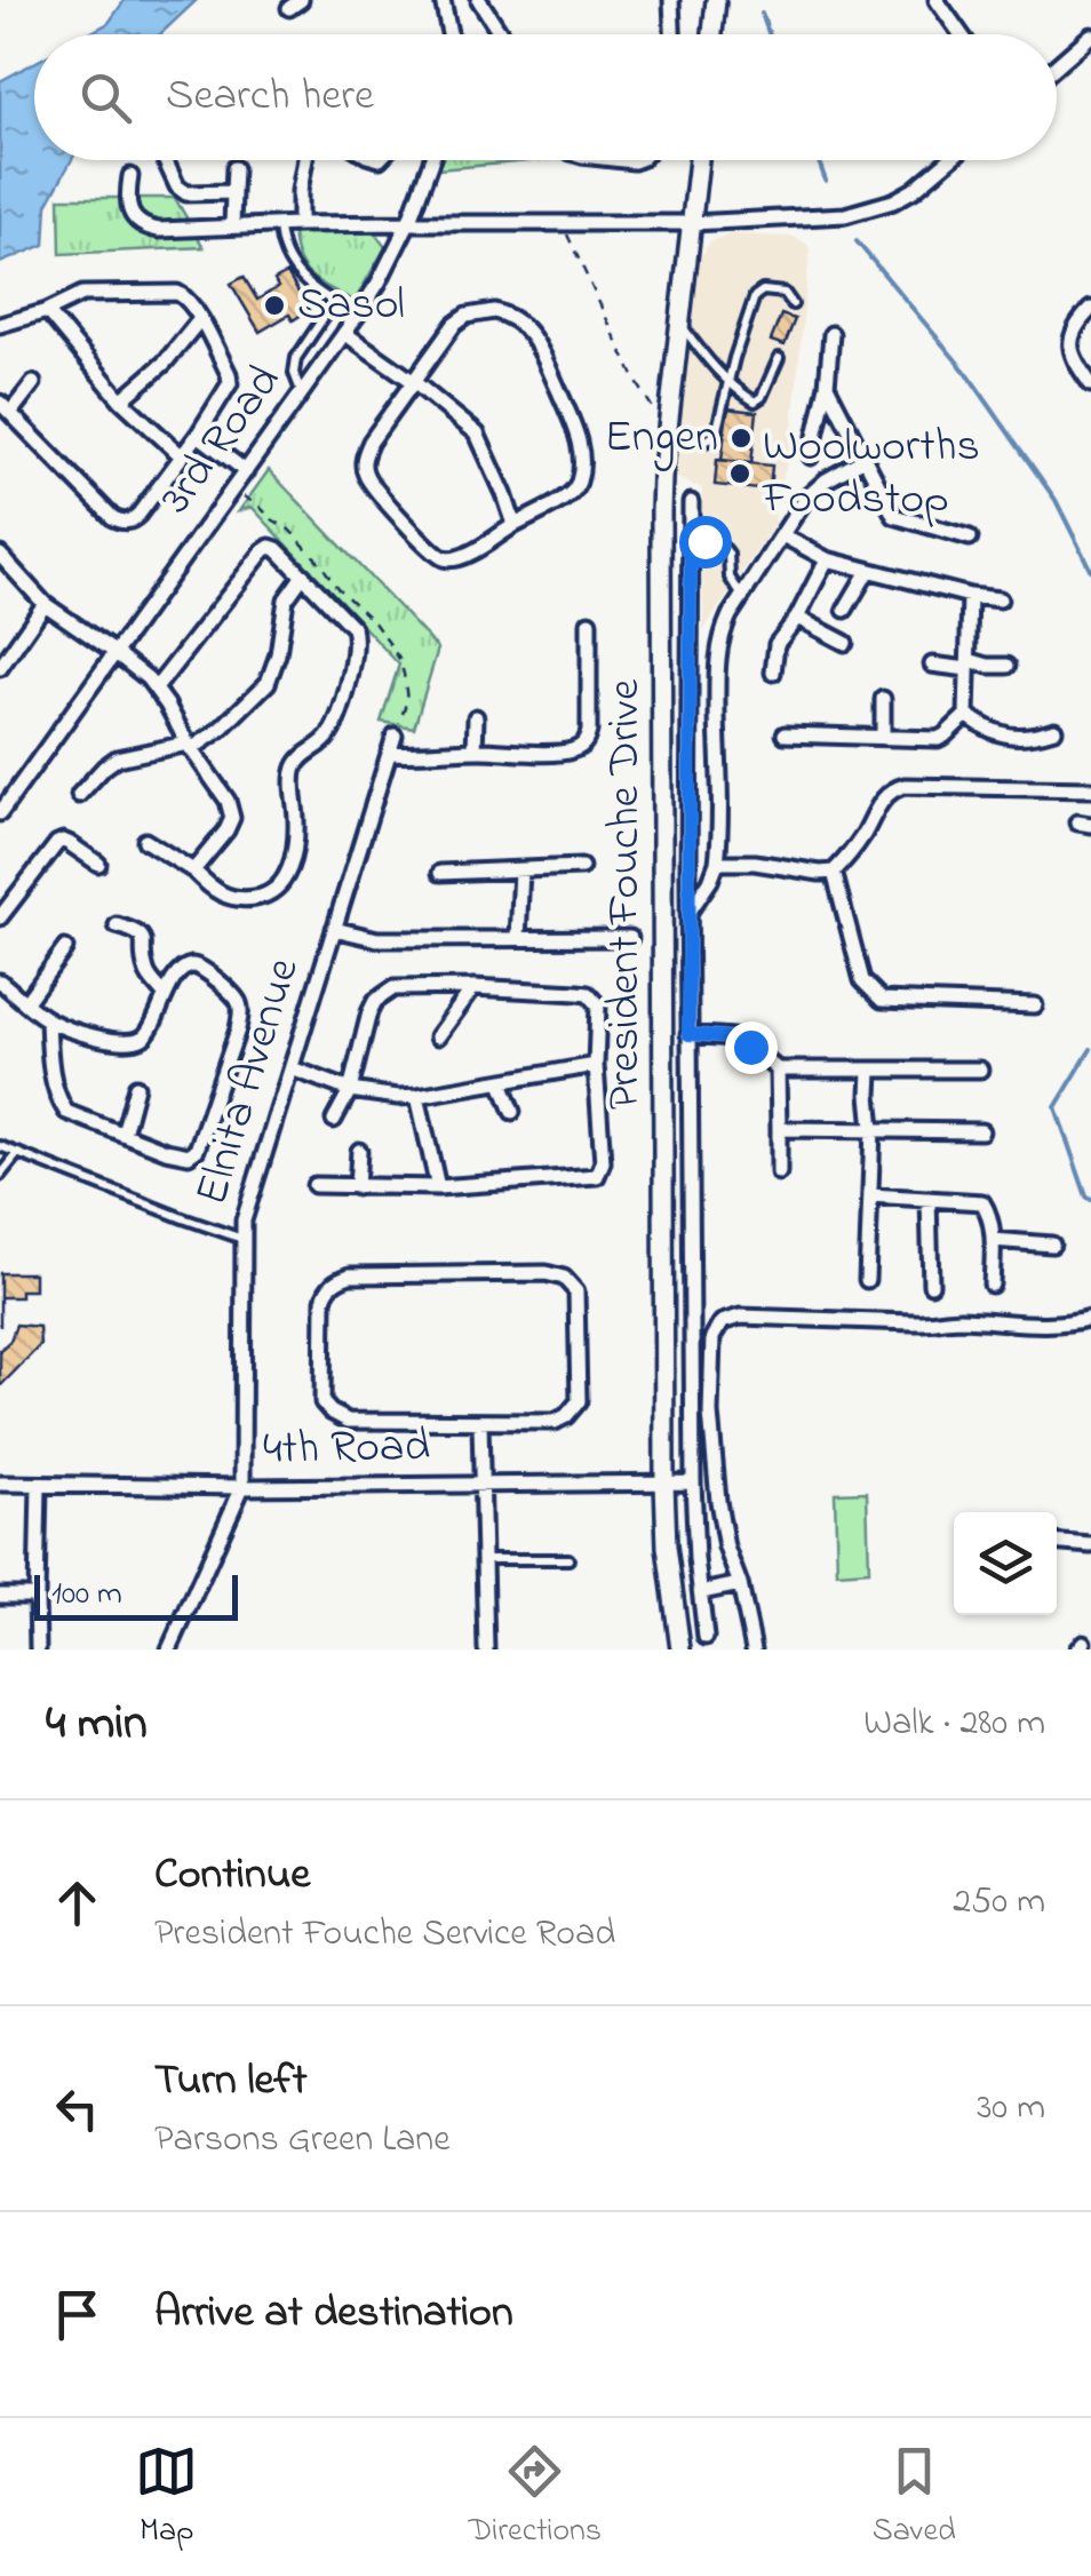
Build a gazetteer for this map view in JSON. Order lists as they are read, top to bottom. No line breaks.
{"streets":{"street":["3rd Road","President Fouche Drive","Elnita Avenue","4th Road"]},"crossings":[["President Fouche Drive","4th Road"],["Elnita Avenue","4th Road"]],"places":["Sasol","Engen","Woolworths Foodstop"],"scale_bar":"100 m","page":{"search":"Search here","scale":"100 m","heading":["4 min","Walk · 280 m"],"list":[["Continue","President Fouche Service Road","250 m"],["Turn left","Parsons Green Lane","30 m"],"Arrive at destination"],"nav":["Map","Directions","Saved"]}}
